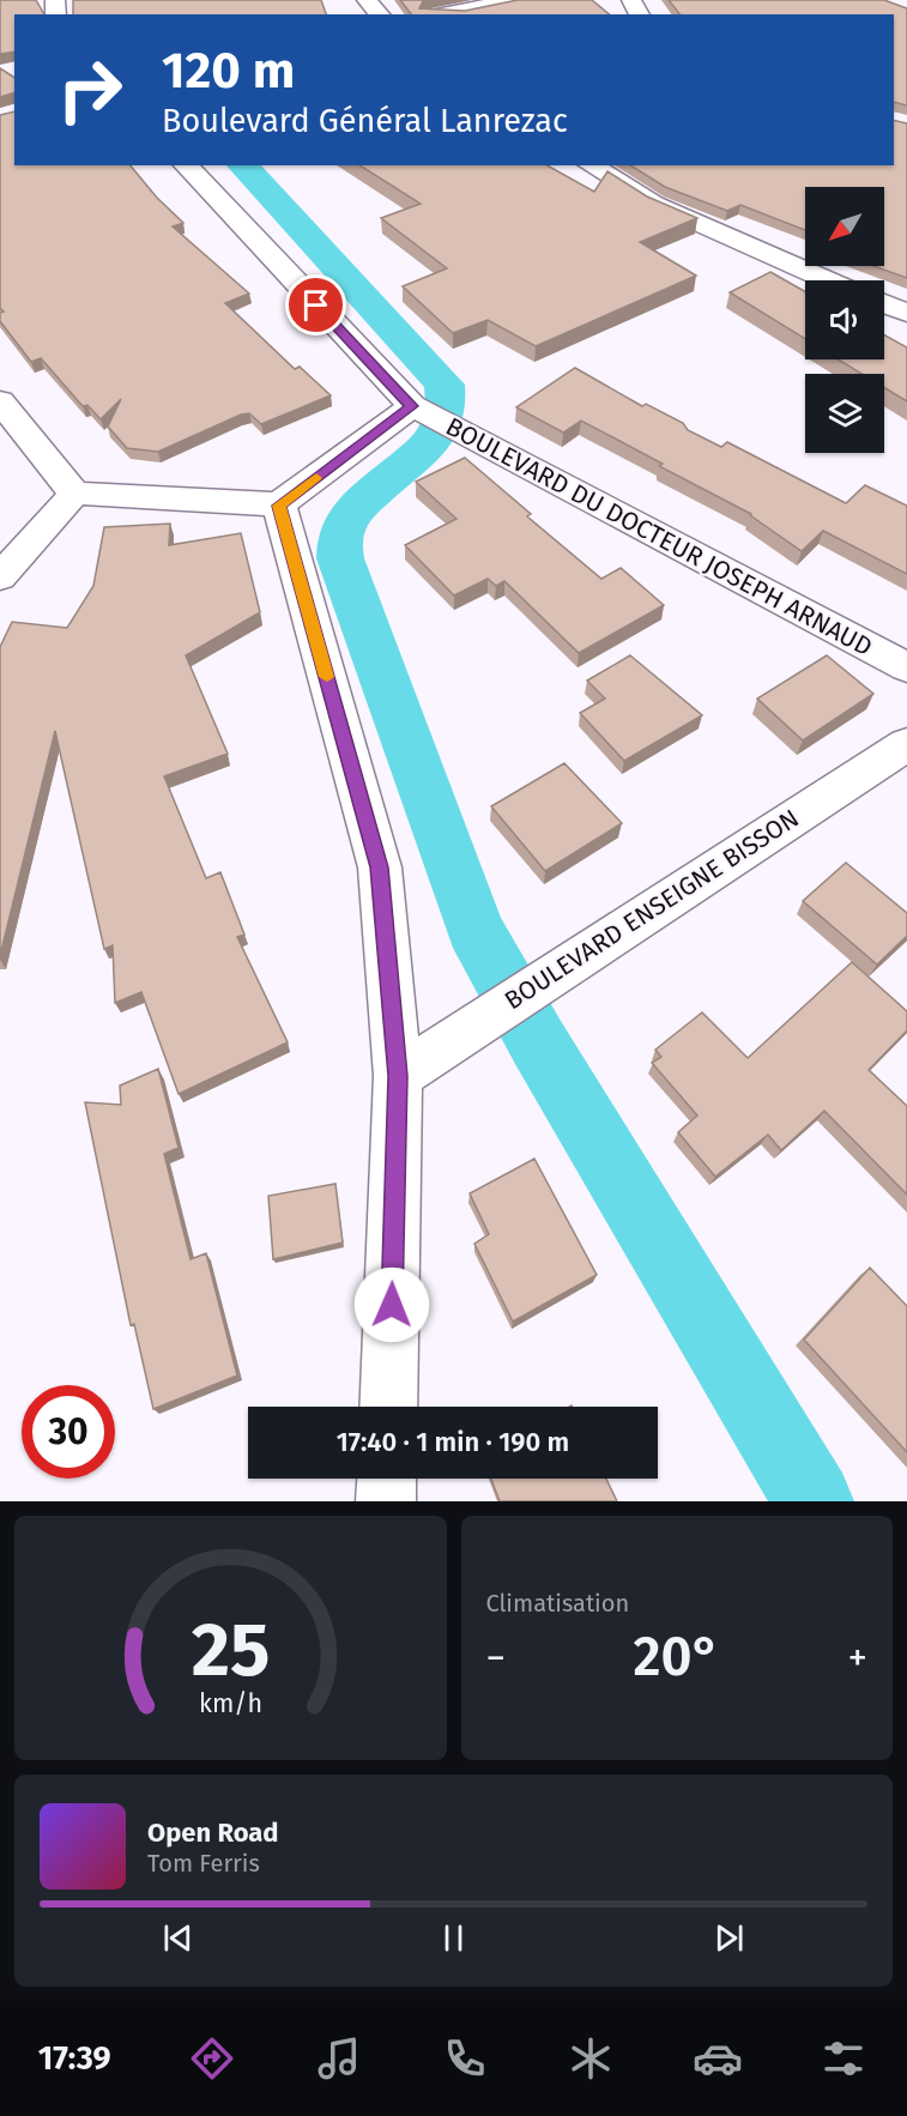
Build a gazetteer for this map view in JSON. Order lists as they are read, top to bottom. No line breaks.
{"streets":{"street":["BOULEVARD DU DOCTEUR JOSEPH ARNAUD","BOULEVARD ENSEIGNE BISSON"]},"north":"bottom left","page":{"turn":["120 m","Boulevard Général Lanrezac"],"limit":"30","trip":"17:40 · 1 min · 190 m","tile":"Climatisation","heat":["−","20°","+"],"song":["Open Road","Tom Ferris"],"tabs":"17:39","gauge":["25","km/h"]}}
